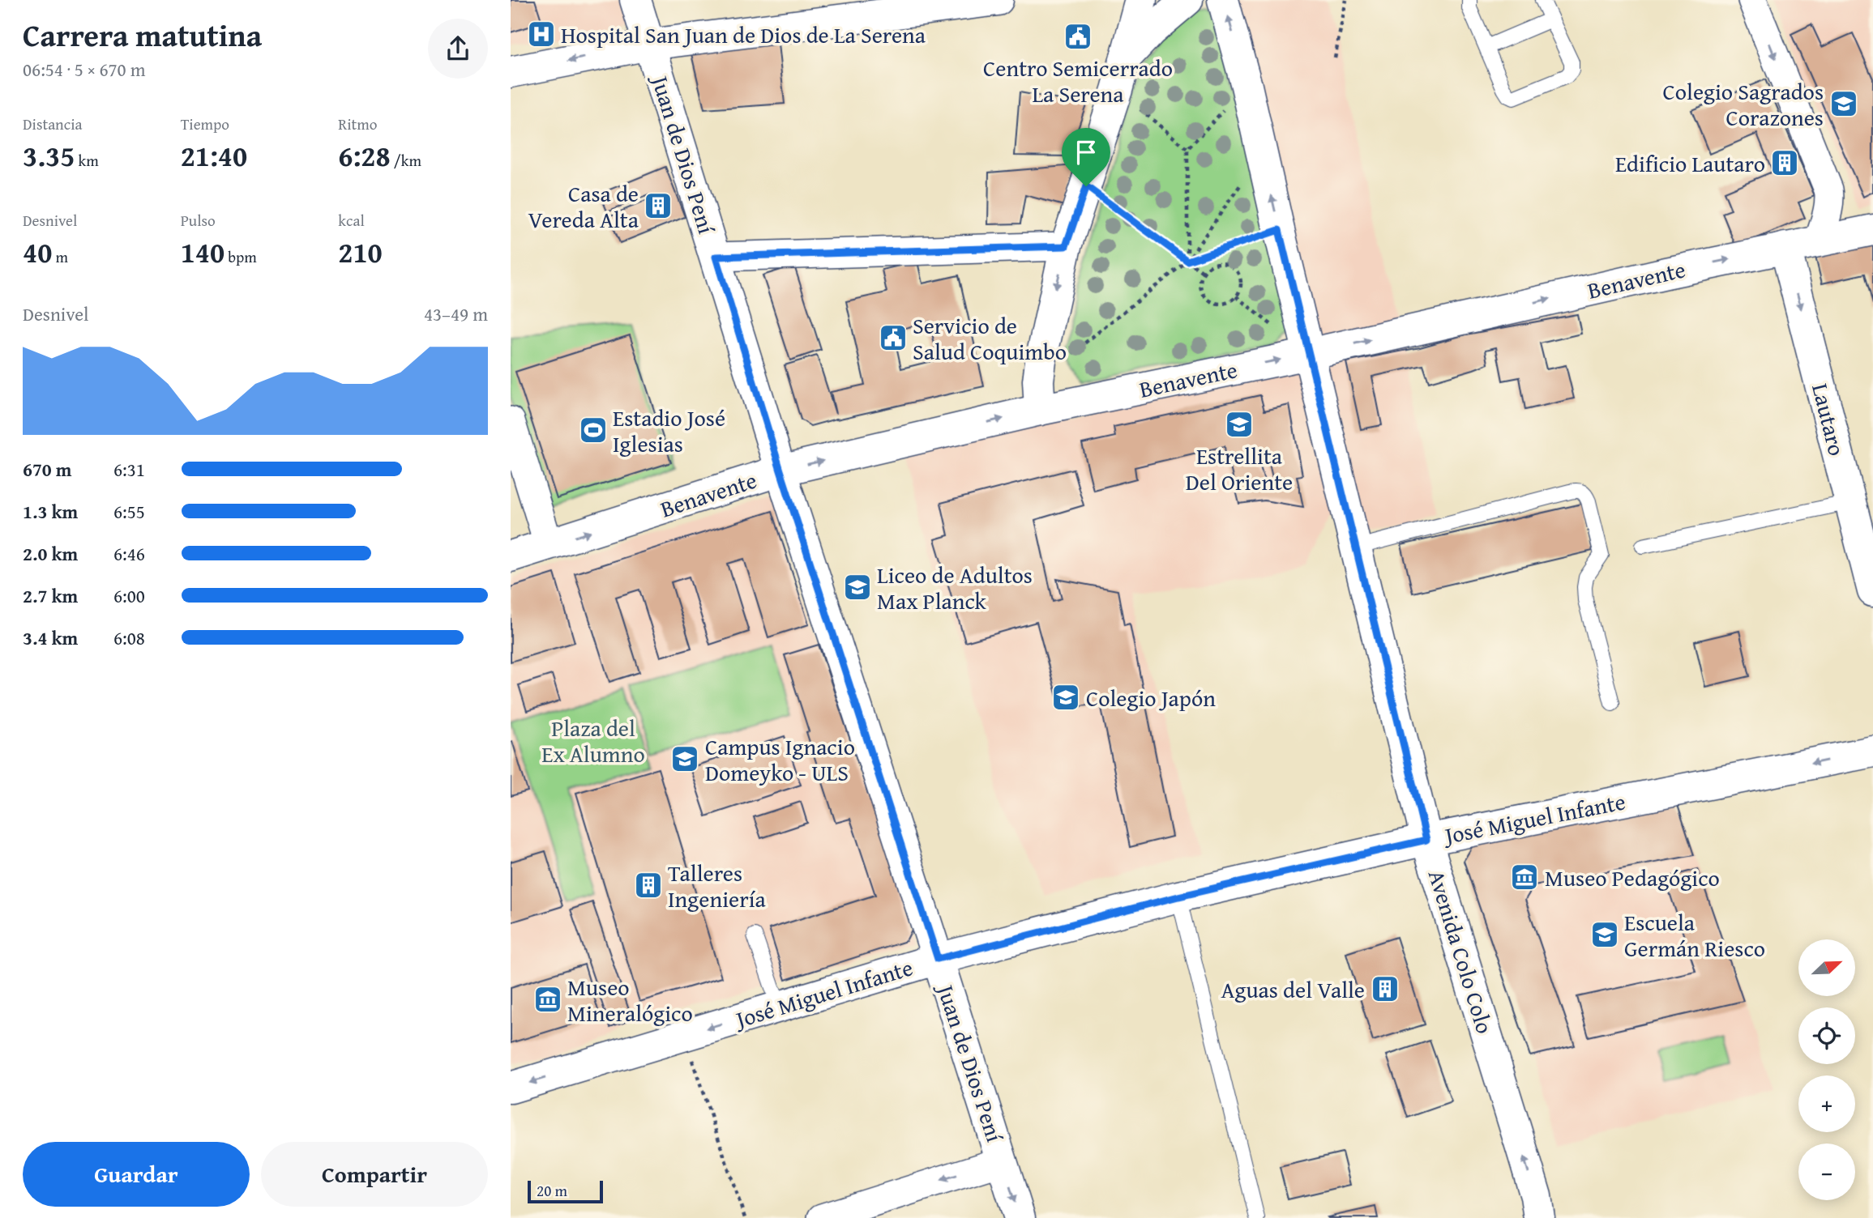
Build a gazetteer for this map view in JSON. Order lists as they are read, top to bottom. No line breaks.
{"streets":{"main road":["Juan de Dios Pení","Benavente","Lautaro","José Miguel Infante","Avenida Colo Colo"]},"crossings":[["Juan de Dios Pení","Benavente"],["Juan de Dios Pení","José Miguel Infante"],["Benavente","Lautaro"],["Benavente","Avenida Colo Colo"],["José Miguel Infante","Avenida Colo Colo"]],"one_way":["Benavente","Lautaro","José Miguel Infante","Avenida Colo Colo"],"parks":["Plaza del Ex Alumno"],"places":{"hospital":["Hospital San Juan de Dios de La Serena"],"public building":["Centro Semicerrado La Serena","Servicio de Salud Coquimbo"],"school or university":["Colegio Sagrados Corazones","Estrellita Del Oriente","Liceo de Adultos Max Planck","Colegio Japón","Campus Ignacio Domeyko - ULS","Escuela Germán Riesco"],"building":["Edificio Lautaro","Casa de Vereda Alta","Talleres Ingeniería","Aguas del Valle"],"sports":["Estadio José Iglesias"],"museum":["Museo Pedagógico","Museo Mineralógico"]},"scale_bar":"20 m","north":"top right","page":{"heading":["Carrera matutina","06:54 · 5 × 670 m"],"stats":[["Distancia","3.35 km"],["Tiempo","21:40"],["Ritmo","6:28 /km"],["Desnivel","40 m"],["Pulso","140 bpm"],["kcal","210"]],"chart":["Desnivel","43–49 m"],"list":[{"name":"670 m","note":"6:31"},{"name":"1.3 km","note":"6:55"},{"name":"2.0 km","note":"6:46"},{"name":"2.7 km","note":"6:00"},{"name":"3.4 km","note":"6:08"}],"map_buttons":["+","−"],"buttons":["Guardar","Compartir"],"scale":"20 m"}}
